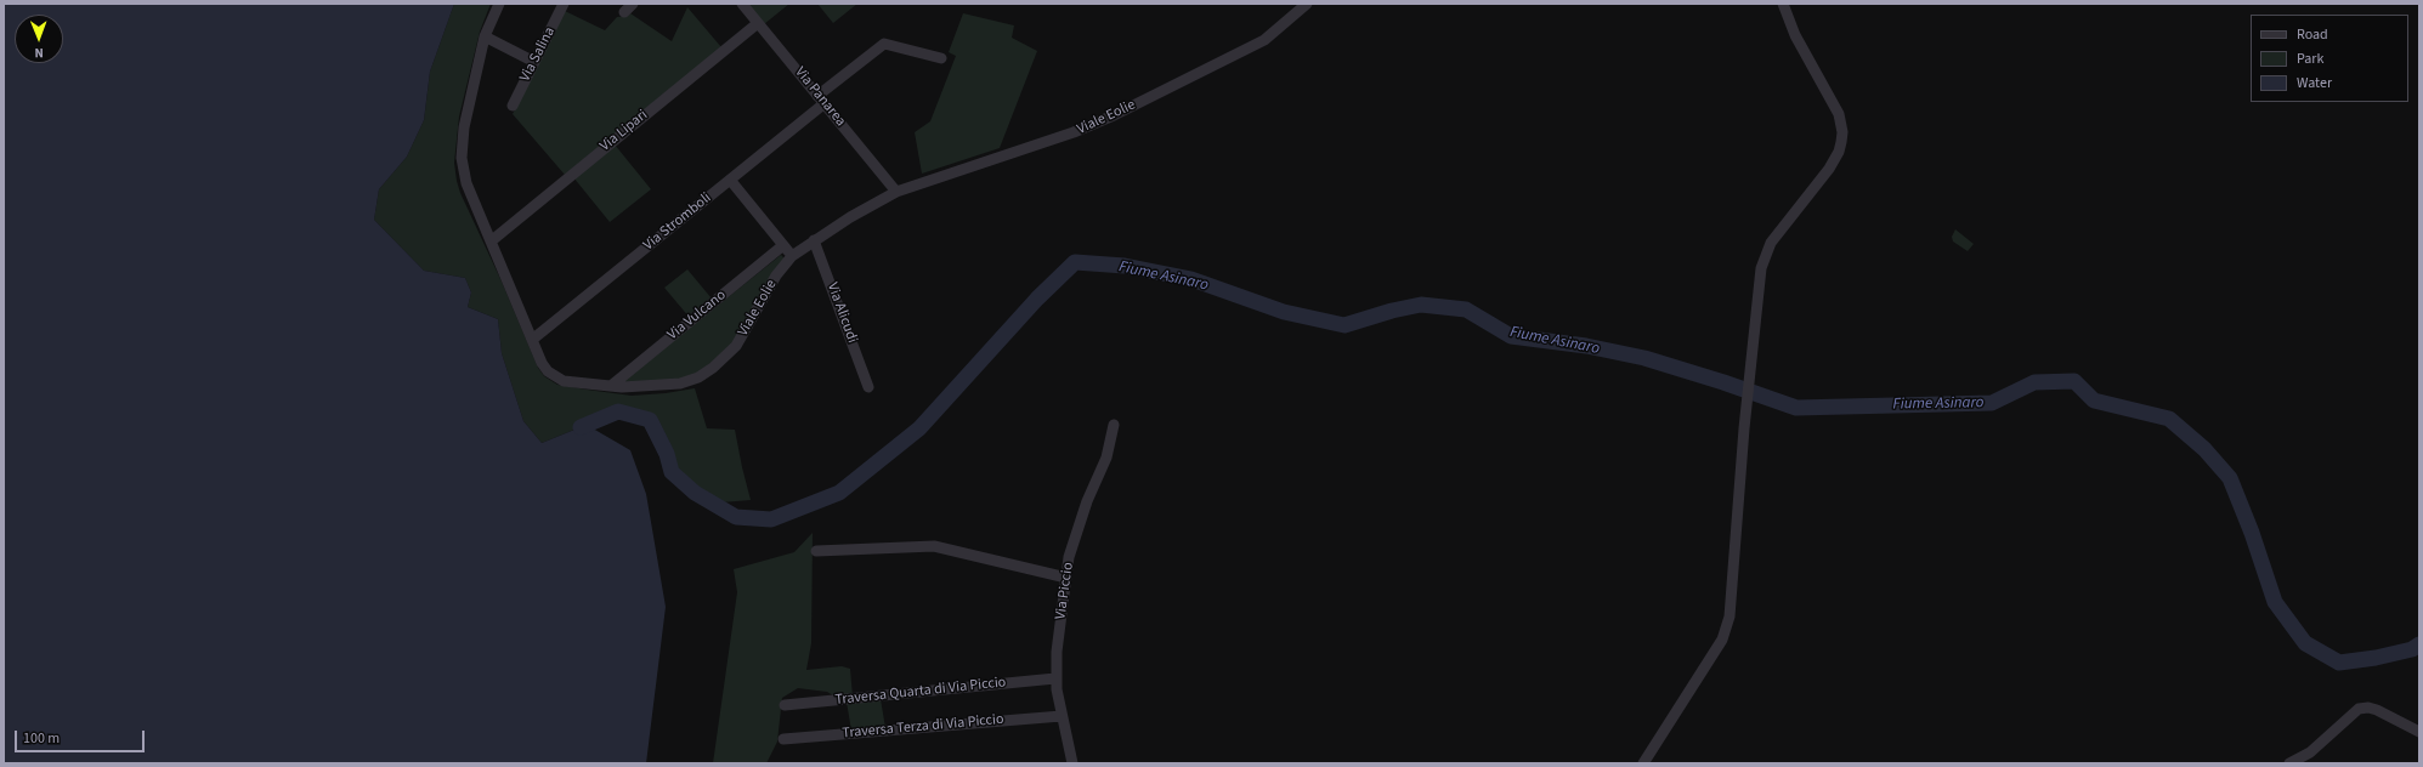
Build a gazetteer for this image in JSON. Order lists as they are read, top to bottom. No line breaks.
{"streets":{"street":["Via Salina","Via Panarea","Viale Eolie","Via Lipari","Via Stromboli","Via Alicudi","Via Vulcano","Via Piccio","Traversa Quarta di Via Piccio","Traversa Terza di Via Piccio"]},"crossings":[["Via Panarea","Viale Eolie"],["Via Panarea","Via Lipari"],["Via Panarea","Via Stromboli"],["Viale Eolie","Via Lipari"],["Viale Eolie","Via Stromboli"],["Viale Eolie","Via Alicudi"],["Viale Eolie","Via Vulcano"],["Via Piccio","Traversa Quarta di Via Piccio"],["Via Piccio","Traversa Terza di Via Piccio"]],"water":["Fiume Asinaro"],"legend":["Road","Park","Water"],"scale_bar":"100 m","north":"bottom"}
